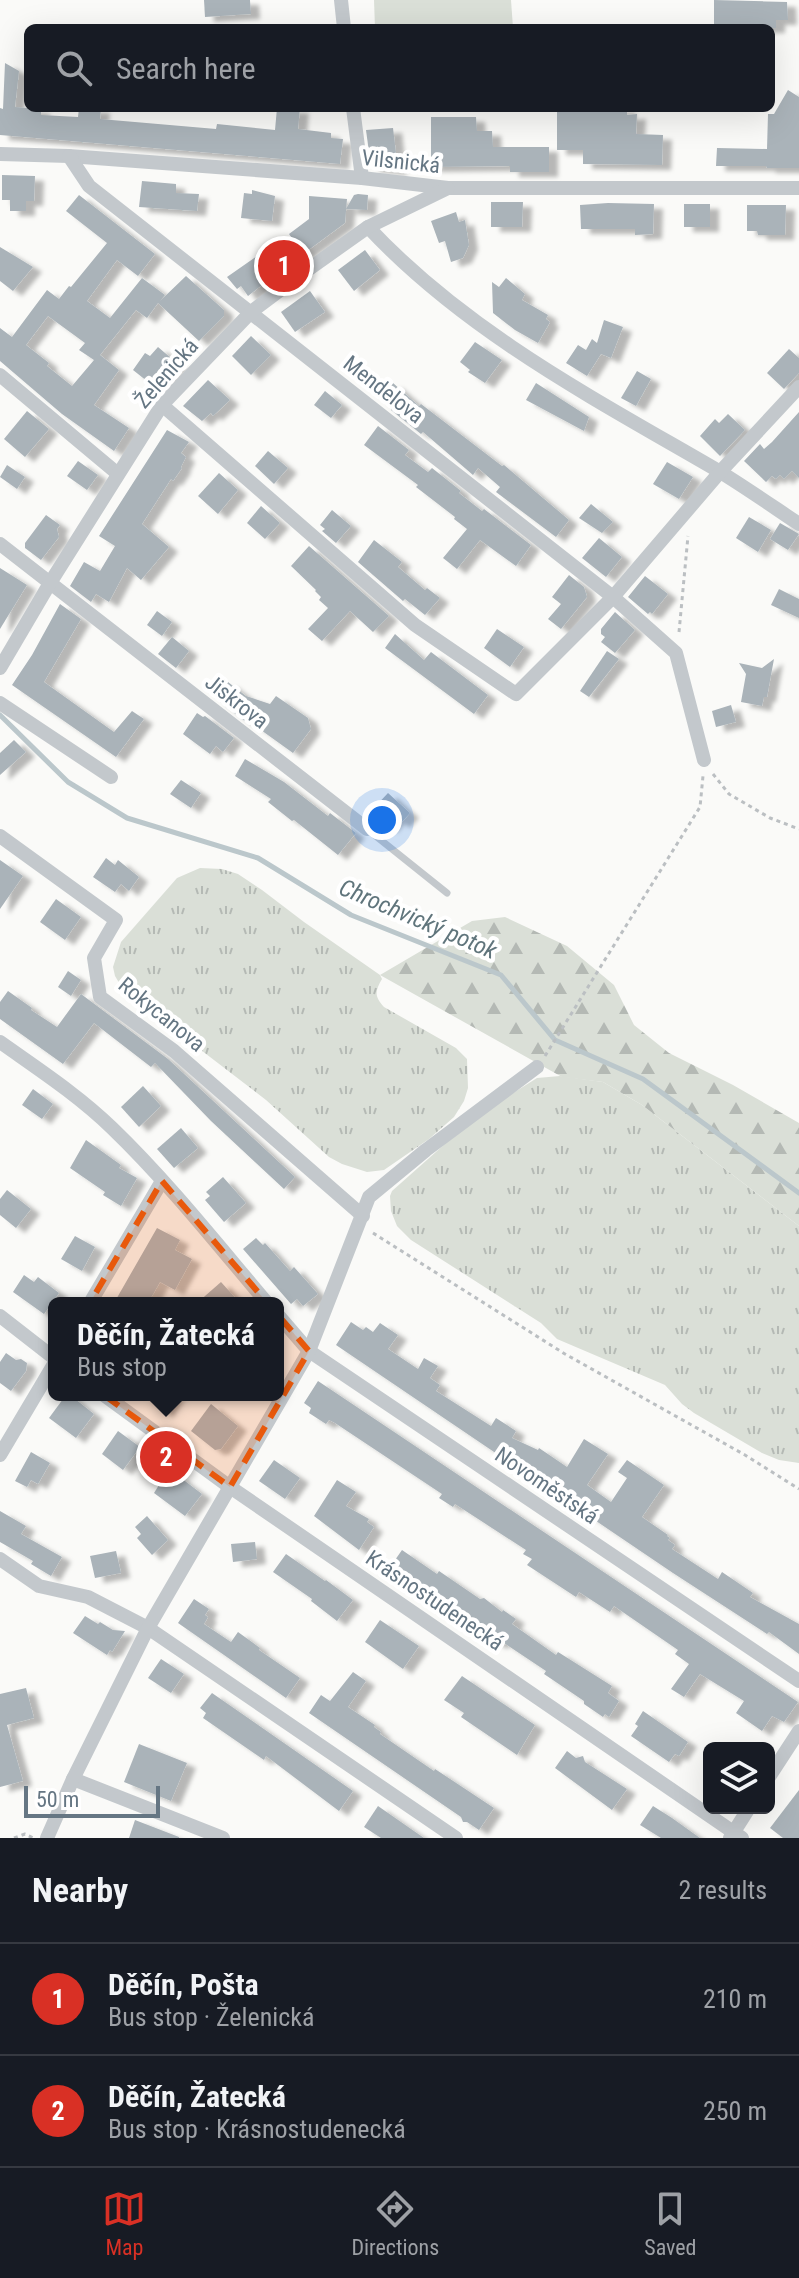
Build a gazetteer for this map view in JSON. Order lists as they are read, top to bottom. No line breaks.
{"streets":{"street":["Vilsnická","Želenická","Mendelova","Jiskrova","Rokycanova","Novoměstská","Krásnostudenecká"]},"crossings":[["Vilsnická","Želenická"],["Vilsnická","Mendelova"],["Želenická","Mendelova"],["Želenická","Jiskrova"]],"water":["Chrochvický potok"],"scale_bar":"50 m","page":{"search":"Search here","pins":["1","2"],"popup":["Děčín, Žatecká","Bus stop"],"scale":"50 m","heading":["Nearby","2 results"],"list":[{"mark":"1","name":"Děčín, Pošta","note":"Bus stop · Želenická","value":"210 m"},{"mark":"2","name":"Děčín, Žatecká","note":"Bus stop · Krásnostudenecká","value":"250 m"}],"nav":["Map","Directions","Saved"]}}
